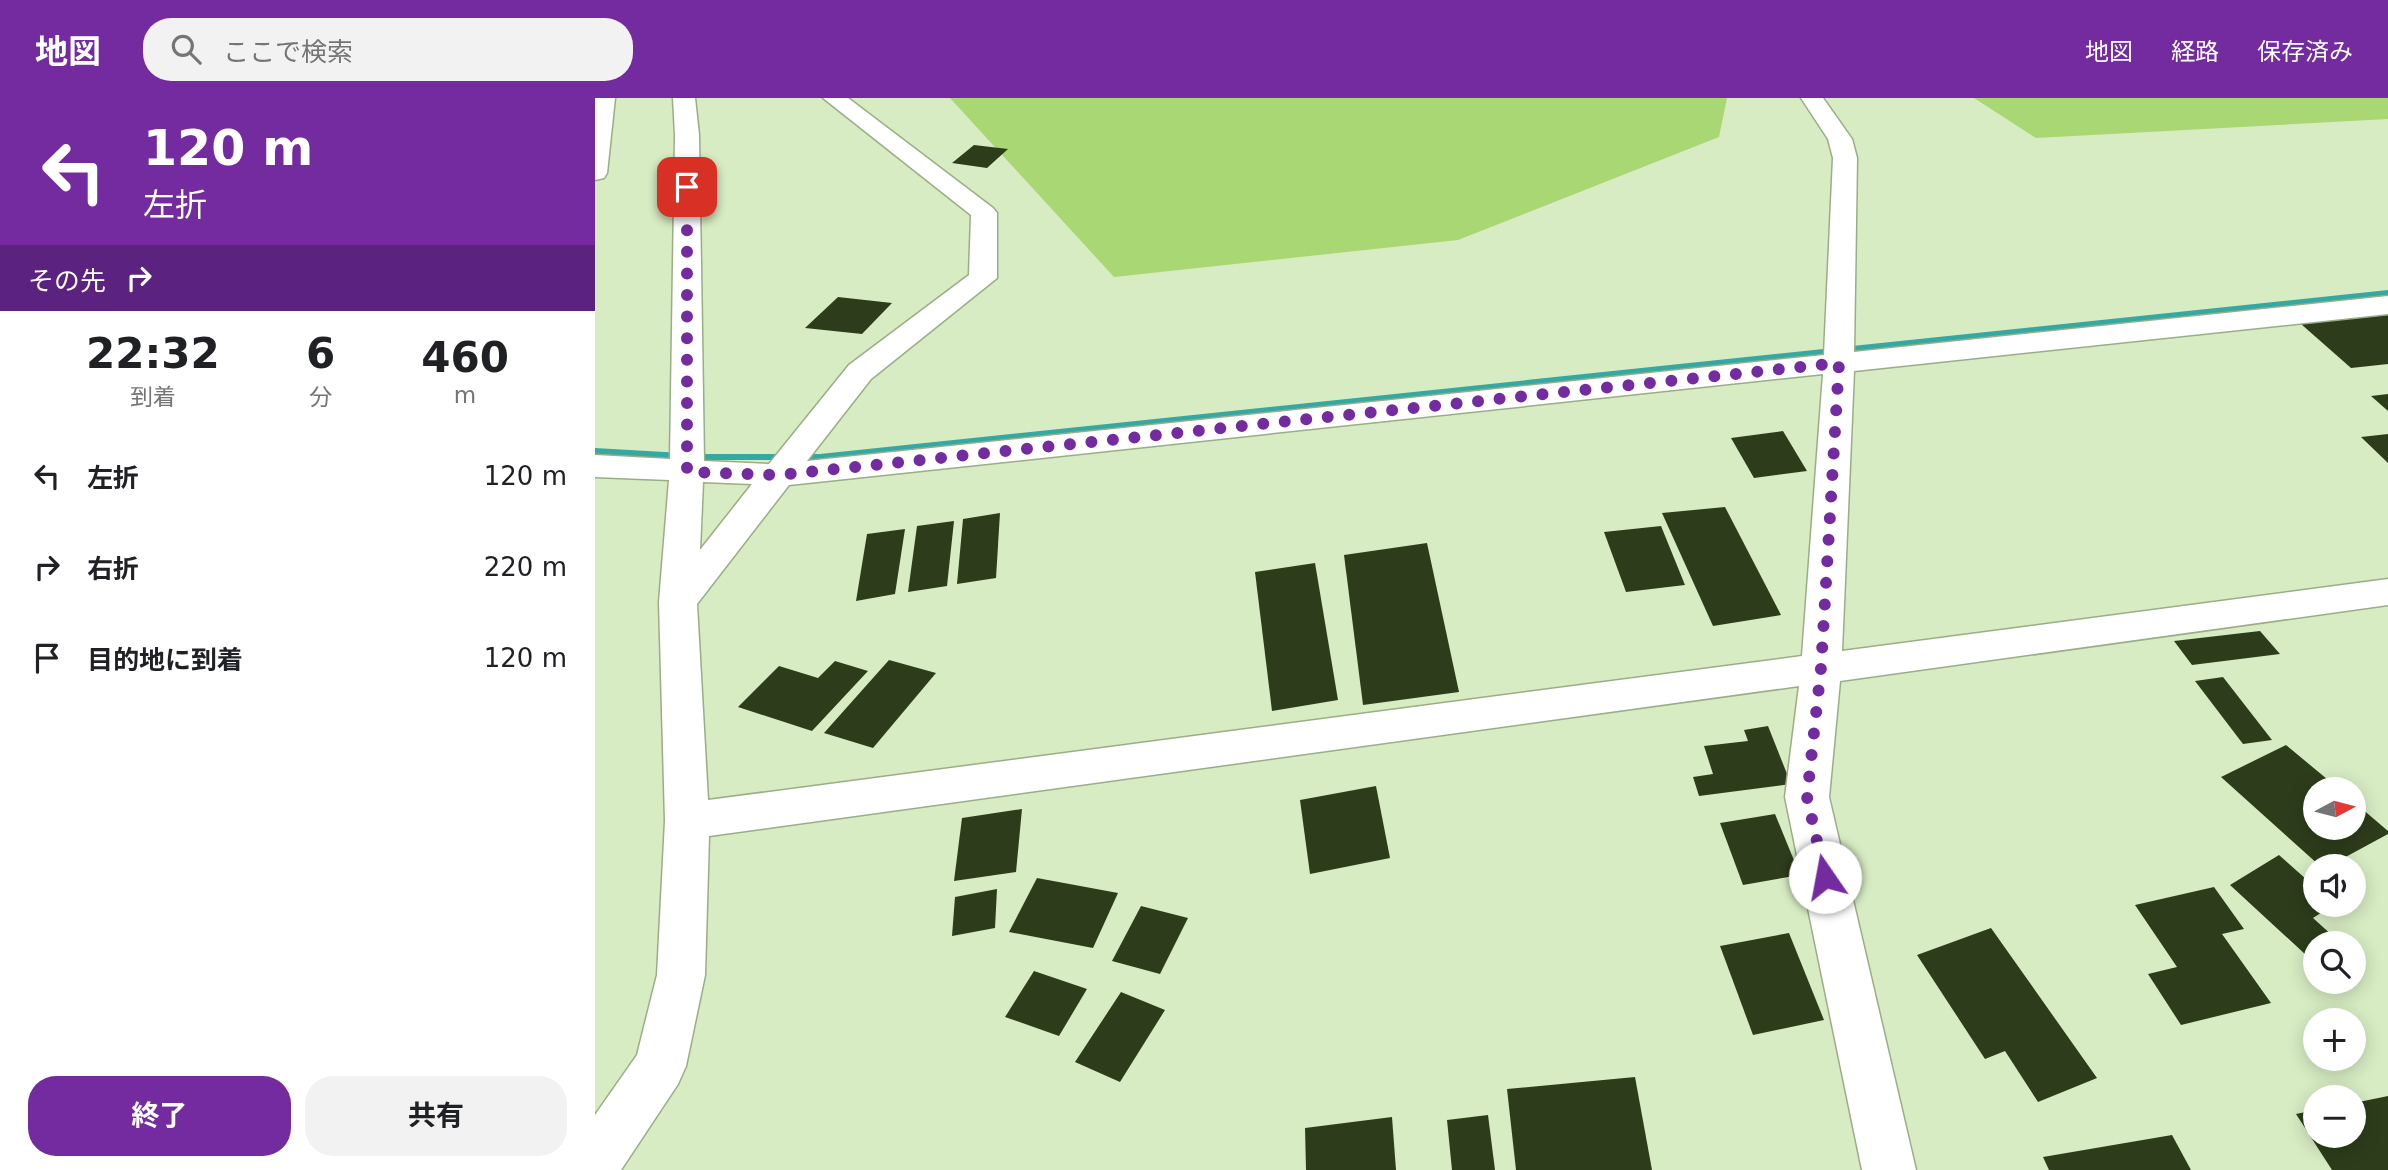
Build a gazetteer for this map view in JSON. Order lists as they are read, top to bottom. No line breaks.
{"north":"right","page":{"header":"地図","search":"ここで検索","nav":["地図","経路","保存済み"],"turn":["120 m","左折"],"then":"その先","eta":["22:32","到着","6","分","460","m"],"list":[{"name":"左折","value":"120 m"},{"name":"右折","value":"220 m"},{"name":"目的地に到着","value":"120 m"}],"map_buttons":["+","−"],"buttons":["終了","共有"]}}
